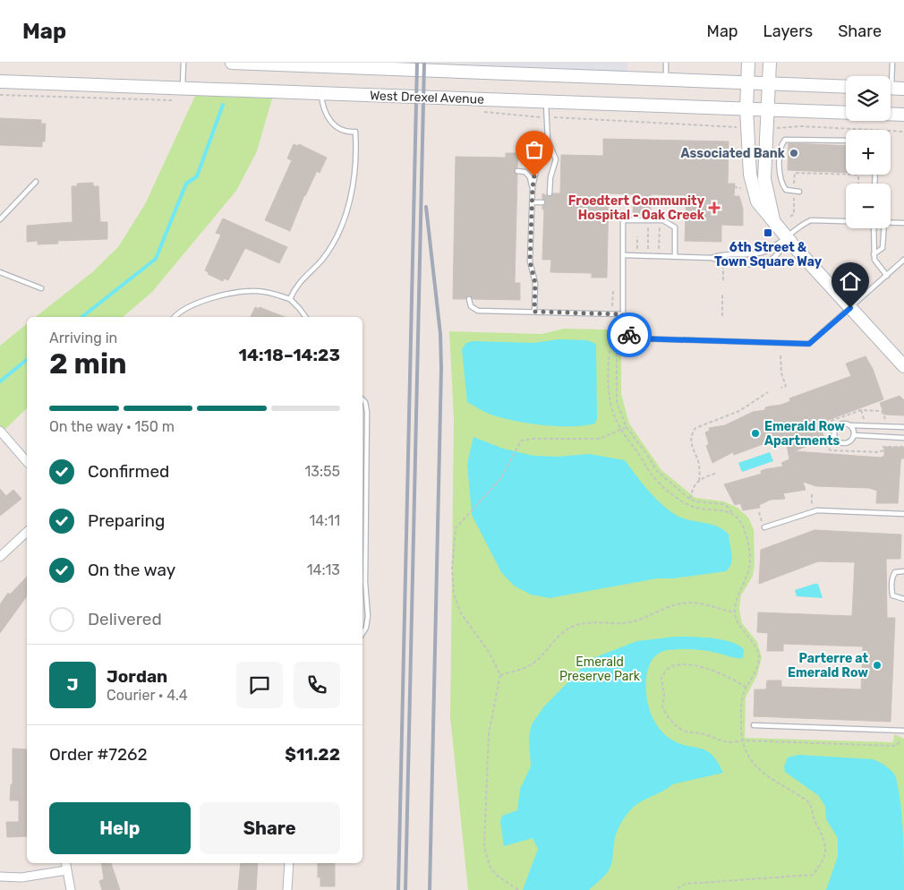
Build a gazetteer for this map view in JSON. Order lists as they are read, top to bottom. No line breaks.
{"streets":{"street":["West Drexel Avenue"]},"parks":["Emerald Preserve Park"],"places":{"other":["Associated Bank","Emerald Row Apartments","Parterre at Emerald Row"],"health":["Froedtert Community Hospital - Oak Creek"],"transit":["6th Street & Town Square Way"]},"page":{"header":"Map","nav":["Map","Layers","Share"],"map_buttons":["+","−"],"heading":["2 min","Arriving in","14:18–14:23"],"panel":["Jordan","Courier · 4.4","Order #7262","$11.22"],"bar":"On the way · 150 m","list":[["Confirmed","13:55"],["Preparing","14:11"],["On the way","14:13"],"Delivered"],"round":"J","buttons":["Help","Share"]}}
